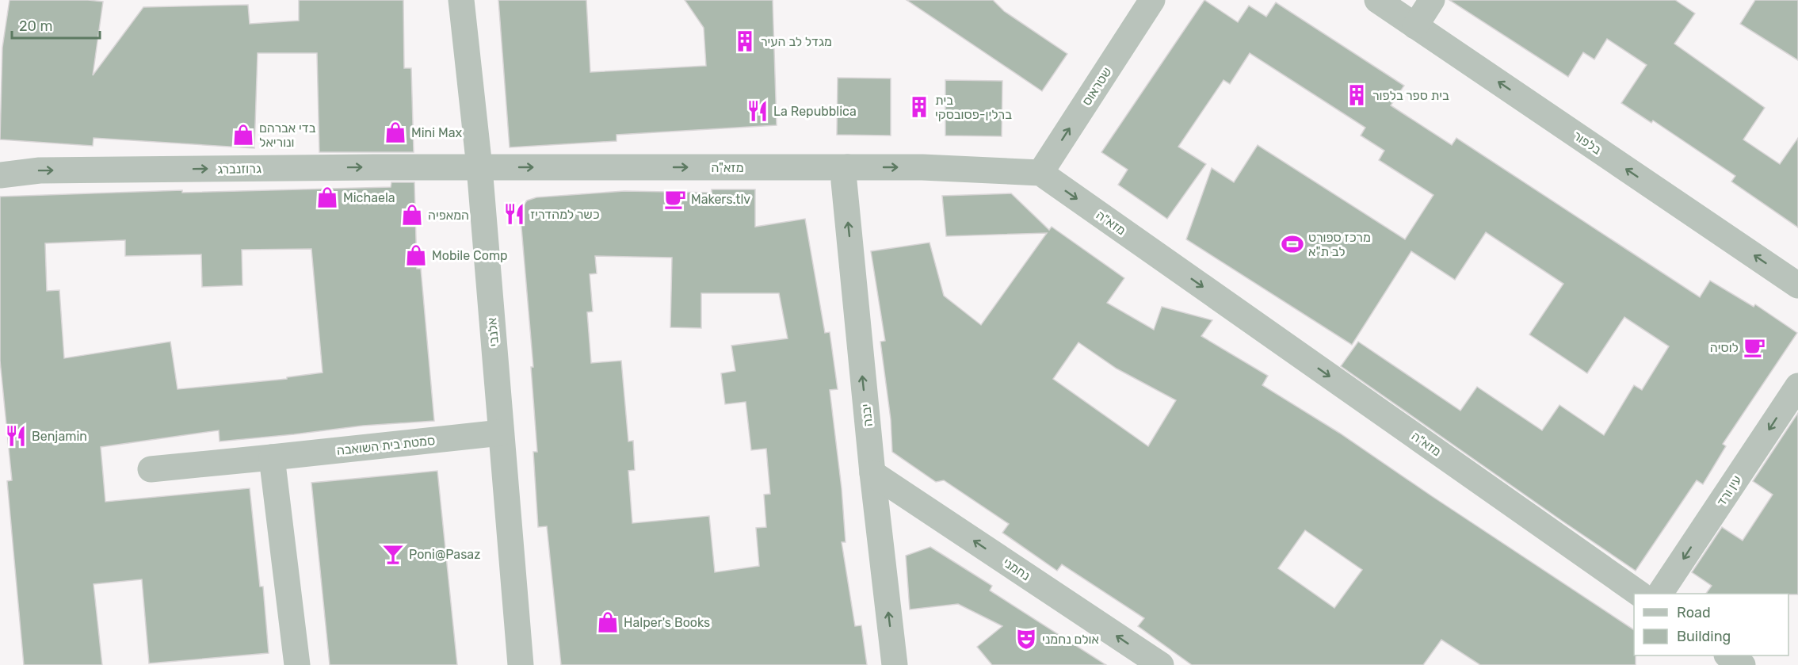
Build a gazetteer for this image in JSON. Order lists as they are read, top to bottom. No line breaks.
{"streets":{"street":["שטראוס","בלפור","מזא\"ה","גרוזנברג","אלנבי","יבנה","סמטת בית השואבה","עין ורד","נחמני"]},"crossings":[["שטראוס","מזא\"ה"],["מזא\"ה","גרוזנברג"],["מזא\"ה","אלנבי"],["מזא\"ה","יבנה"],["גרוזנברג","אלנבי"],["אלנבי","סמטת בית השואבה"],["יבנה","נחמני"]],"one_way":["שטראוס","בלפור","מזא\"ה","גרוזנברג","יבנה","עין ורד","נחמני"],"places":{"building":["מגדל לב העיר","בית ספר בלפור","בית ברלין-פסובסקי"],"restaurant":["La Repubblica","כשר למהדריז","Benjamin"],"shop":["Mini Max","בדי אברהם ונוריאל","Michaela","המאפיה","Mobile Comp","Halper's Books"],"cafe":["Makers.tlv","לוסיה"],"sports":["מרכז ספורט לב ת\"א"],"bar":["Poni@Pasaz"],"theatre":["אולם נחמני"]},"legend":["Road","Building"],"scale_bar":"20 m"}
